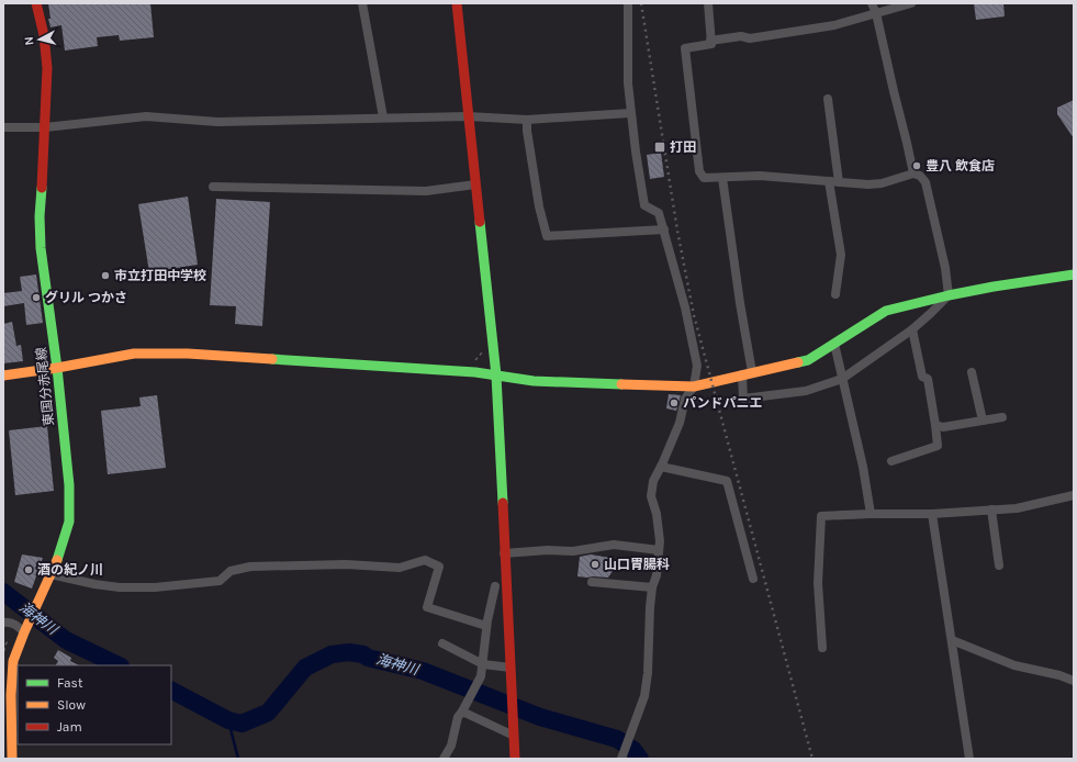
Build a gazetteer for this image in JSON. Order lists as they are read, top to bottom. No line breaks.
{"streets":{"street":["東国分赤尾線"]},"water":["海神川"],"places":{"transit":["打田"],"other":["豊八 飲食店","市立打田中学校","グリル つかさ","パンドパニエ","山口胃腸科","酒の紀ノ川"]},"legend":["Fast","Slow","Jam"],"north":"left"}
